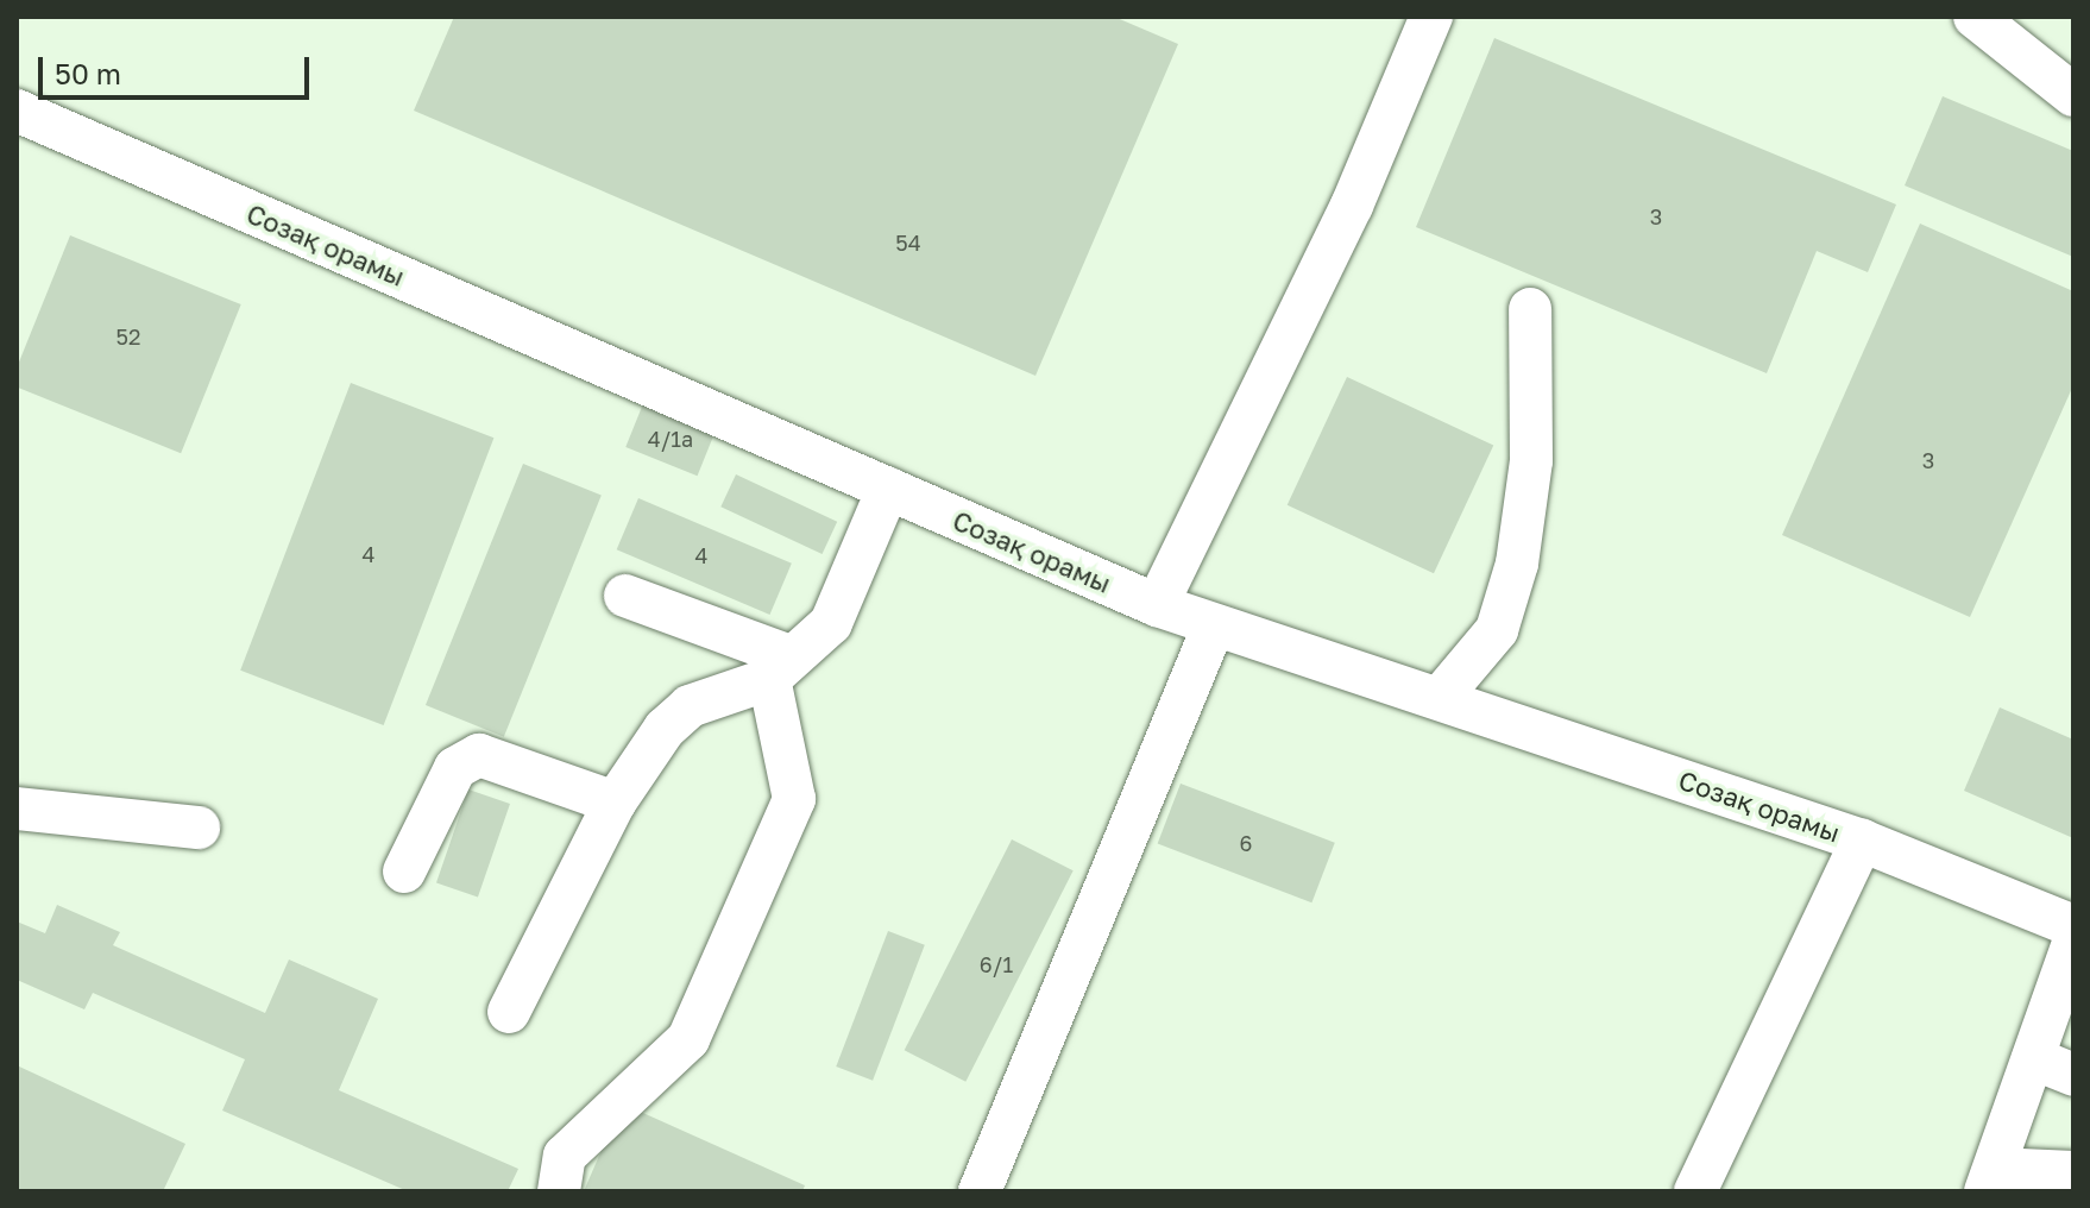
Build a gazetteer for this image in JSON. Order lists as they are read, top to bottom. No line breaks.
{"streets":{"lane":["Созақ орамы"]},"house_numbers":["3","54","52","4/1а","3","4","4","6","6/1"],"scale_bar":"50 m"}
